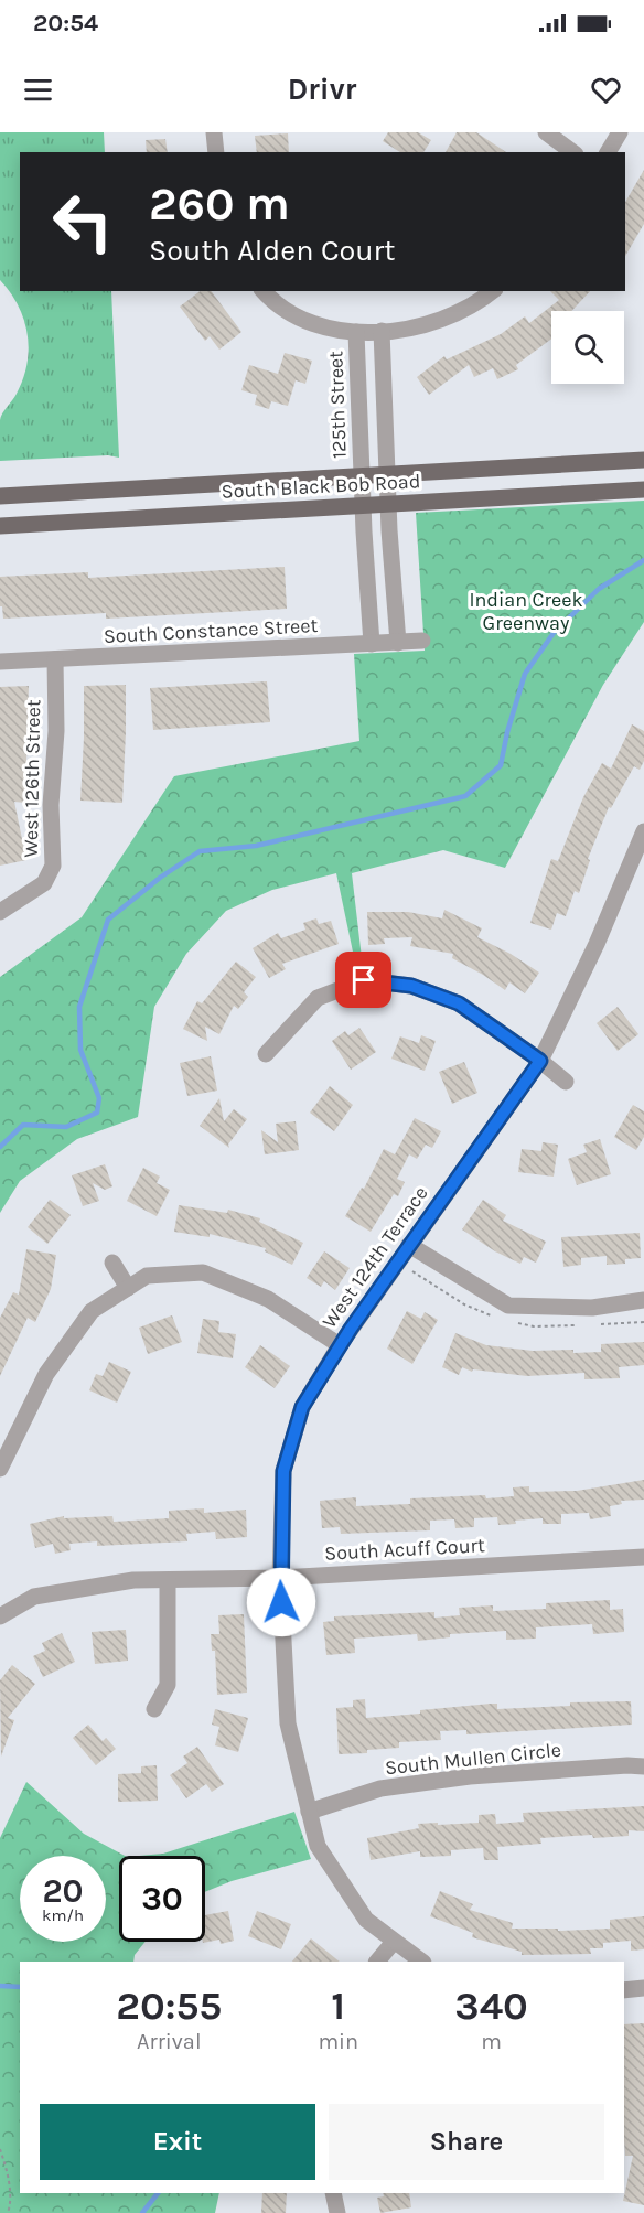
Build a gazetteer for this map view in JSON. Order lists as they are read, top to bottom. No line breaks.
{"streets":{"main road":["South Black Bob Road"],"street":["125th Street","South Constance Street","West 126th Street","West 124th Terrace","South Acuff Court","South Mullen Circle"]},"crossings":[["125th Street","South Black Bob Road"],["125th Street","South Constance Street"],["South Constance Street","West 126th Street"],["West 124th Terrace","South Acuff Court"],["West 124th Terrace","South Mullen Circle"]],"parks":["Indian Creek Greenway"],"page":{"status":"20:54","header":"Drivr","turn":["260 m","South Alden Court"],"speed":"20 km/h","limit":"30","eta":["20:55","Arrival","1","min","340","m"],"buttons":["Exit","Share"]}}
